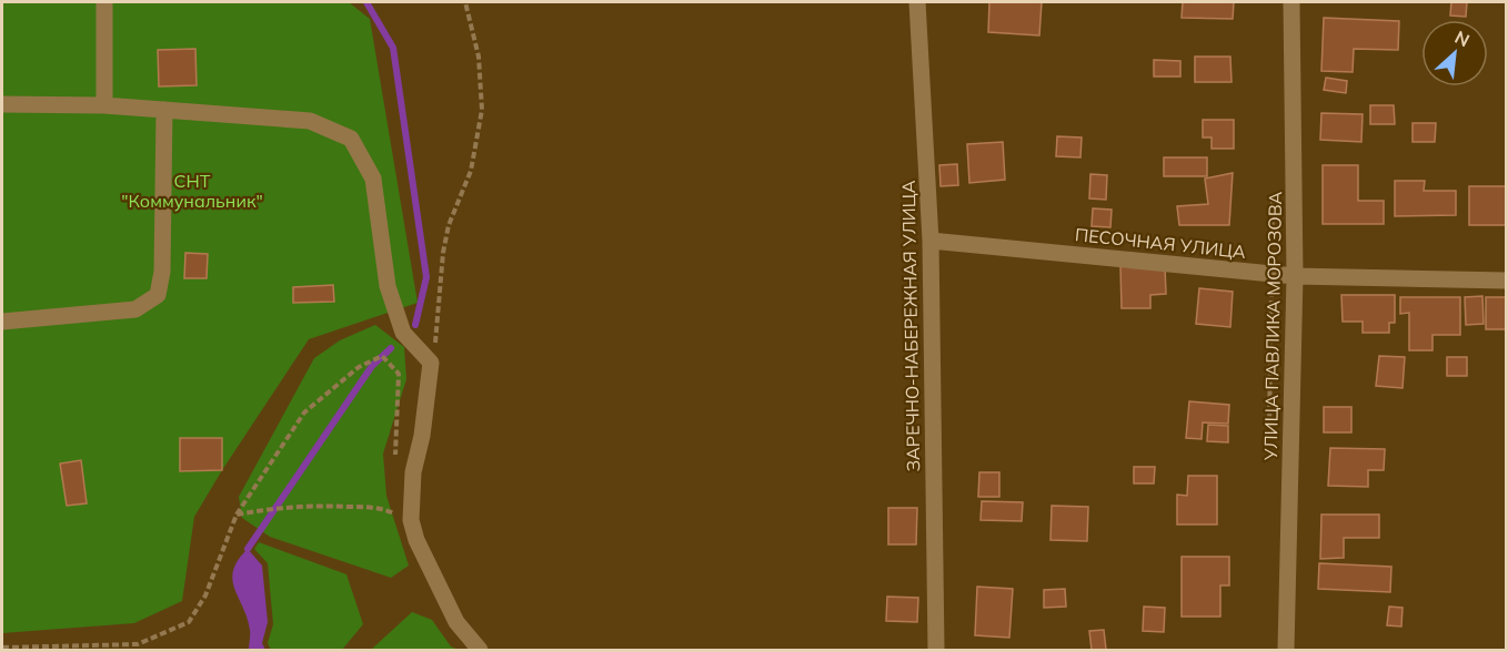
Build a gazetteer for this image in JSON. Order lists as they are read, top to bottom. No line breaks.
{"streets":{"street":["ПЕСОЧНАЯ УЛИЦА","ЗАРЕЧНО-НАБЕРЕЖНАЯ УЛИЦА","УЛИЦА ПАВЛИКА МОРОЗОВА"]},"crossings":[["ПЕСОЧНАЯ УЛИЦА","ЗАРЕЧНО-НАБЕРЕЖНАЯ УЛИЦА"],["ПЕСОЧНАЯ УЛИЦА","УЛИЦА ПАВЛИКА МОРОЗОВА"]],"parks":["СНТ \"Коммунальник\""],"north":"top right"}
